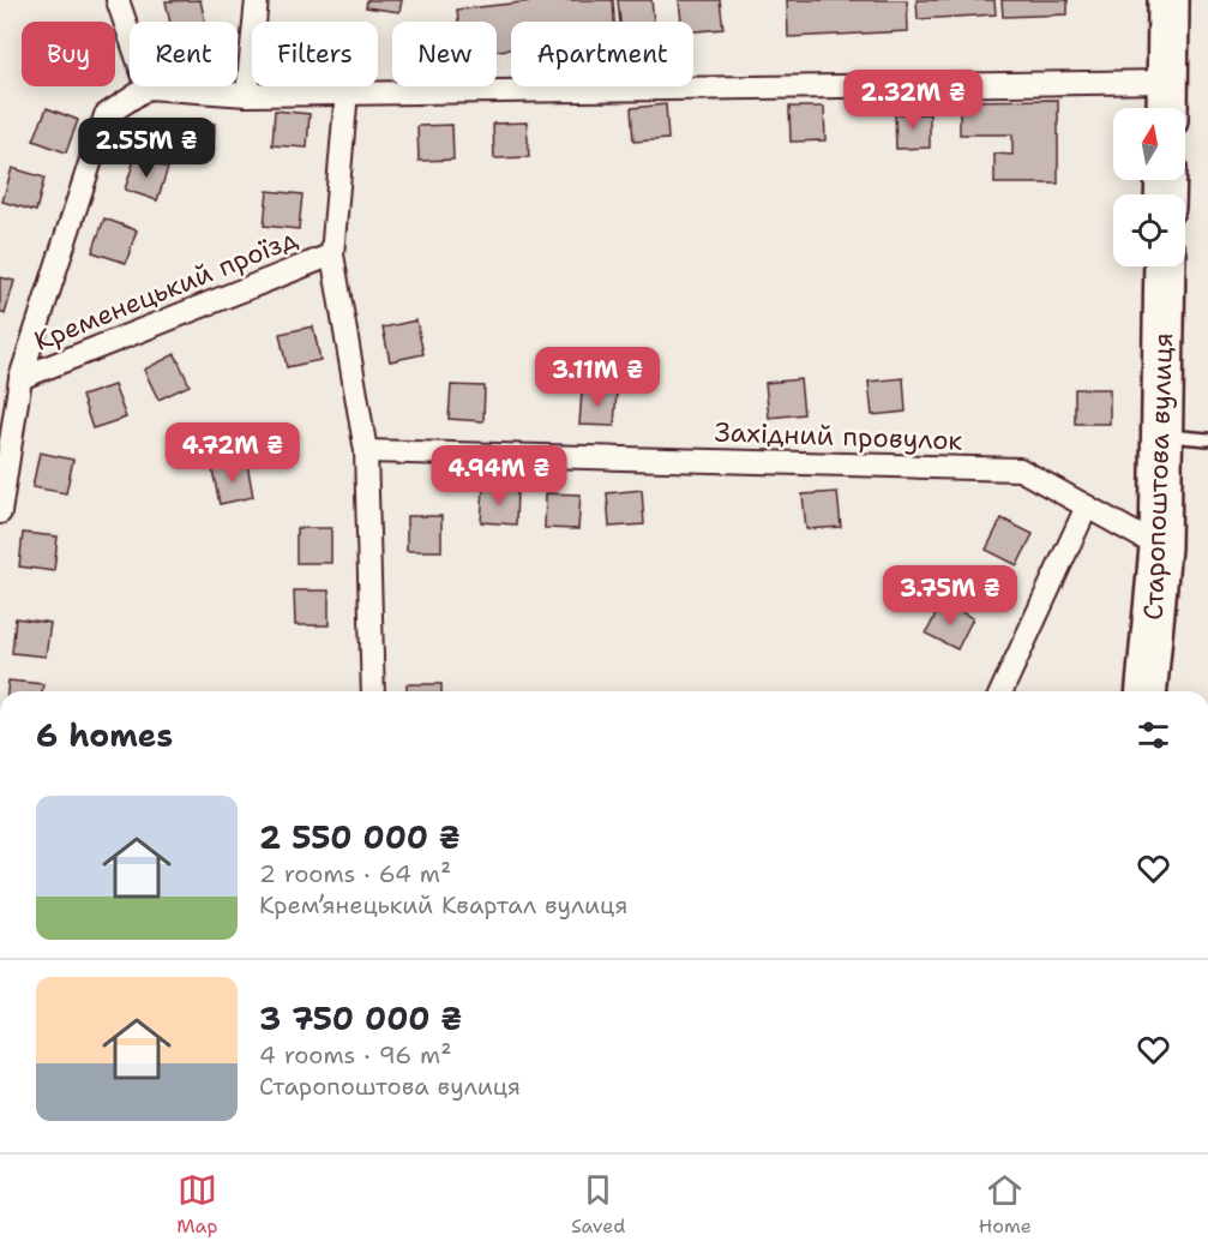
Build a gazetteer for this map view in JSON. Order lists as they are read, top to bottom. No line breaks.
{"streets":{"highway":["Старопоштова вулиця"],"street":["Кременецький проїзд","Західний провулок"]},"crossings":[["Західний провулок","Старопоштова вулиця"]],"north":"top","page":{"chip":["Buy","Rent","Filters","New","Apartment"],"price":["2.32M ₴","2.55M ₴","3.11M ₴","4.72M ₴","4.94M ₴","3.75M ₴"],"heading":"6 homes","list":[{"name":"2 550 000 ₴","note":"2 rooms · 64 m² · Крем’янецький Квартал вулиця"},{"name":"3 750 000 ₴","note":"4 rooms · 96 m² · Старопоштова вулиця"}],"tabs":["Map","Saved","Home"]}}
